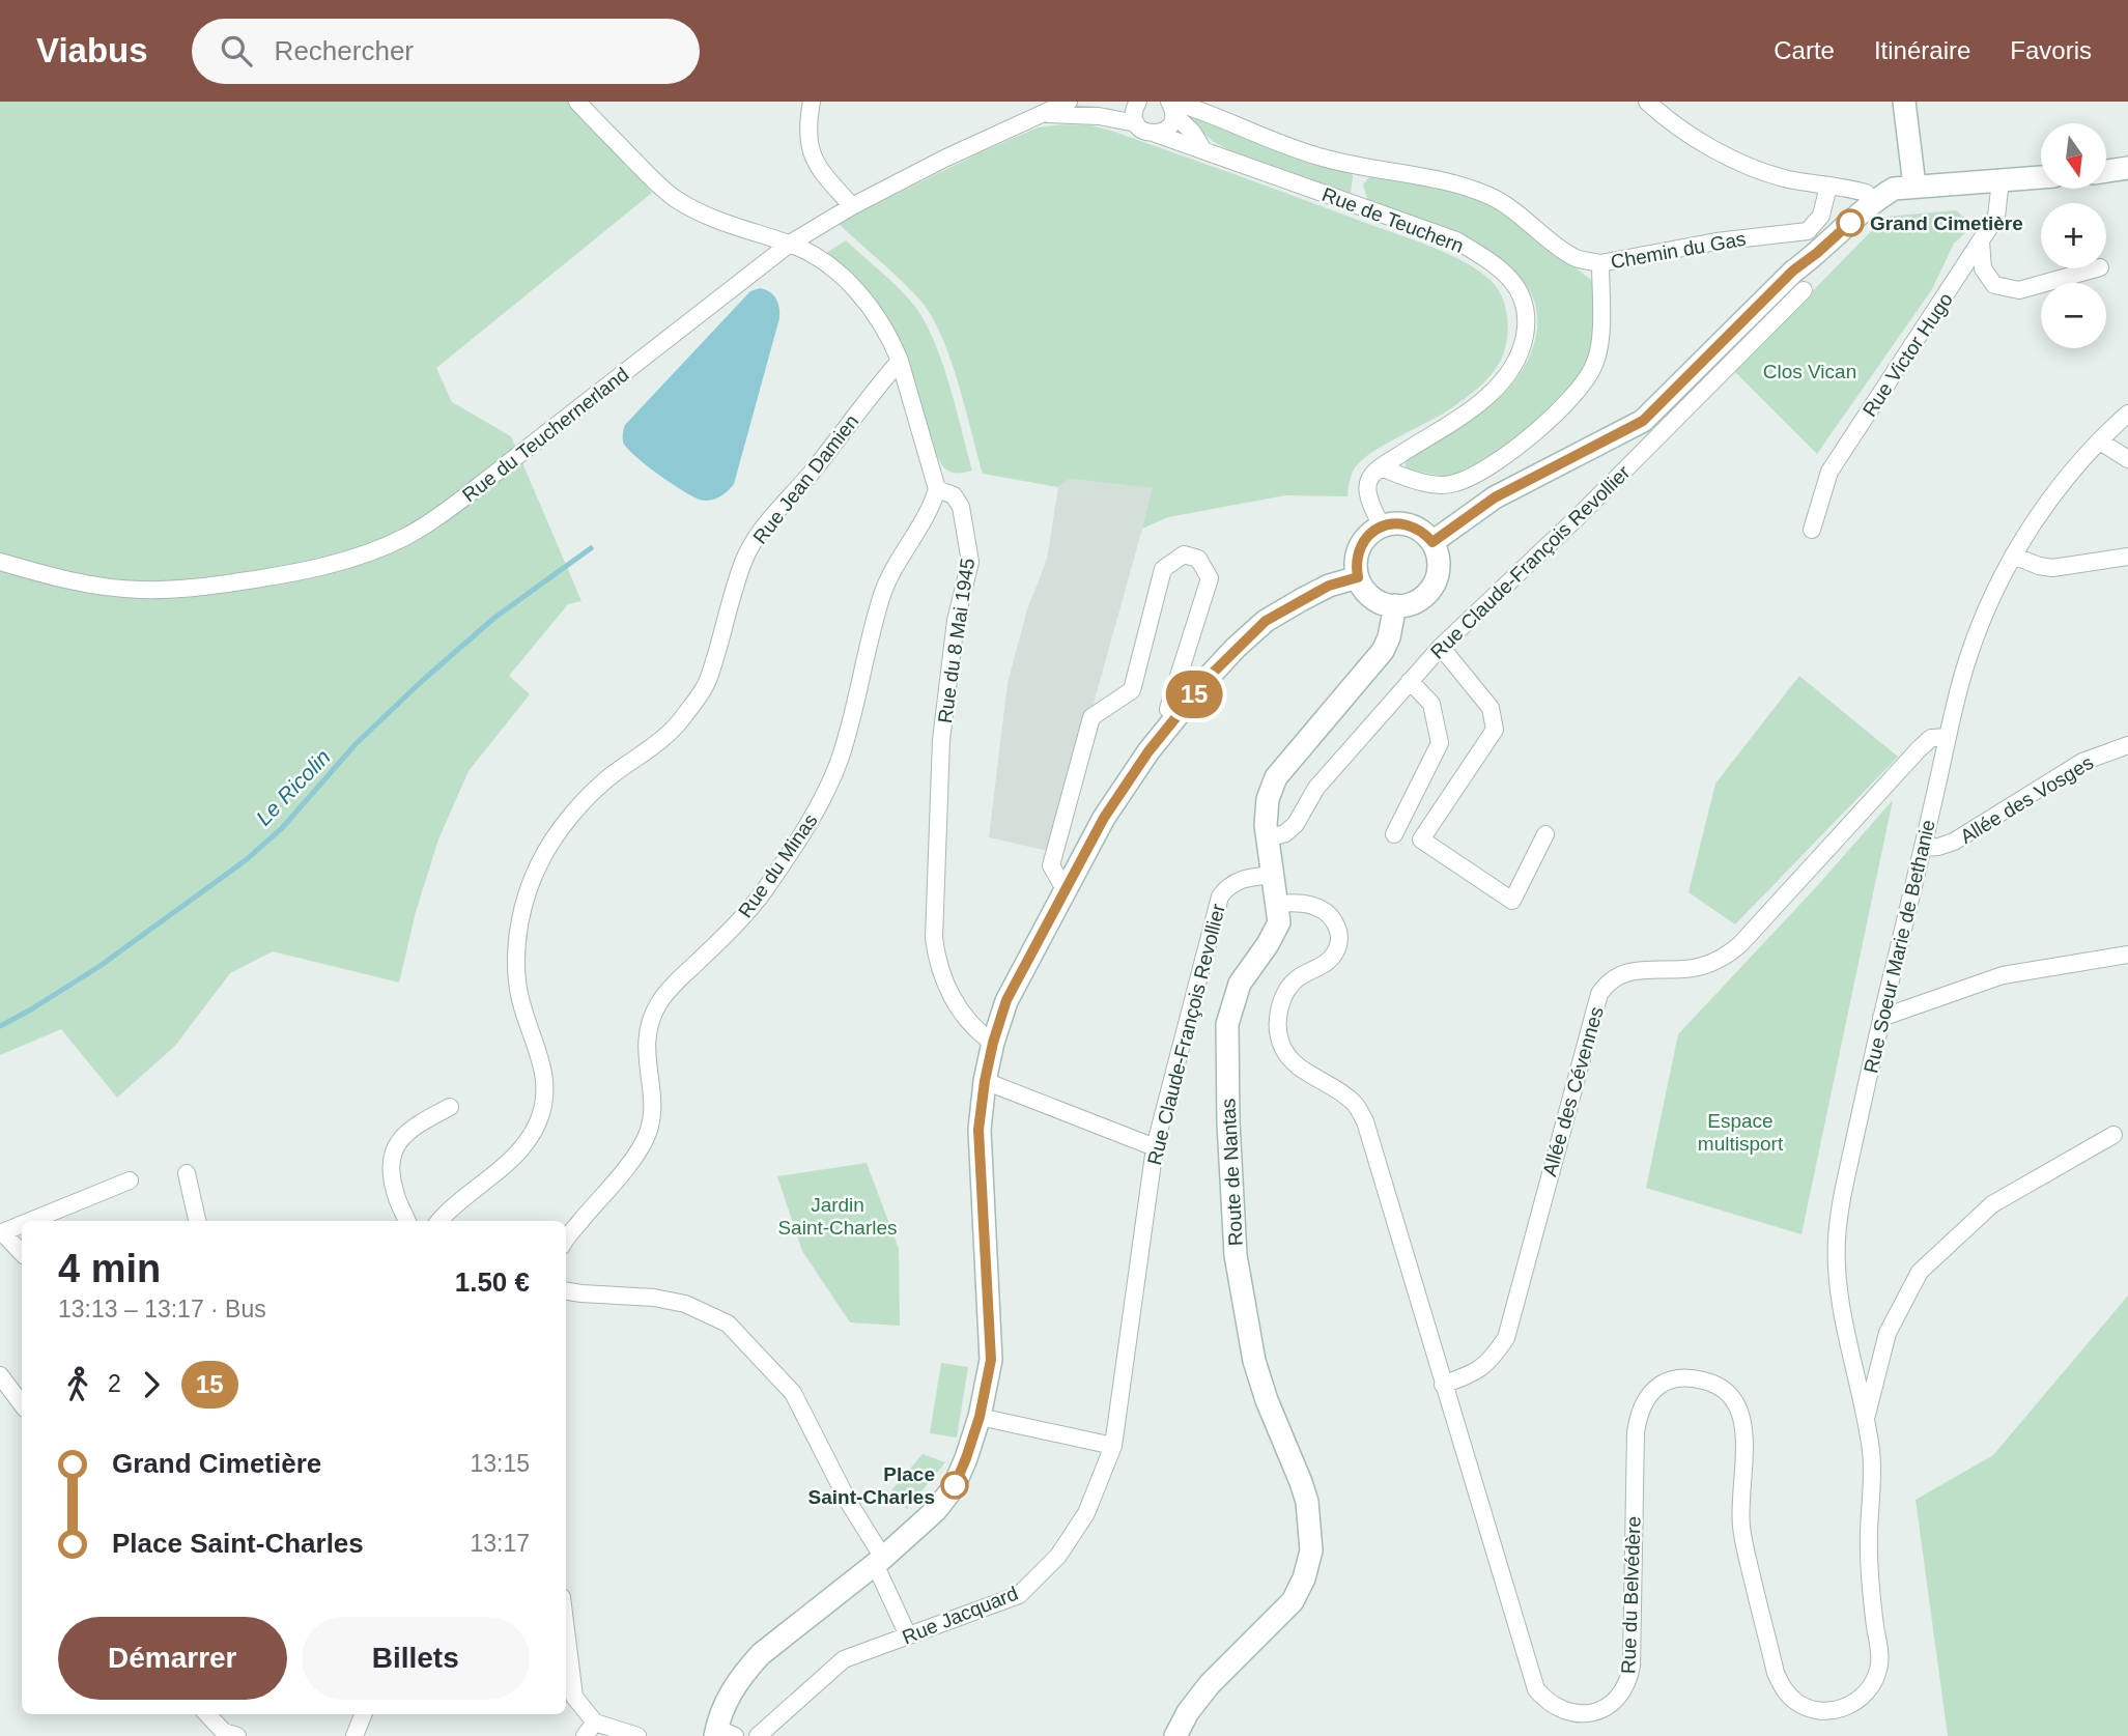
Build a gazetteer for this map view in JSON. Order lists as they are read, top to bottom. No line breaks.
{"streets":{"main road":["Route de Nantas"],"street":["Rue de Teuchern","Chemin du Gas","Rue Victor Hugo","Rue du Teuchernerland","Rue Jean Damien","Rue Claude-François Revollier","Rue du 8 Mai 1945","Allée des Vosges","Rue du Minas","Rue Soeur Marie de Bethanie","Allée des Cévennes","Rue du Belvédère","Rue Jacquard"]},"crossings":[["Rue de Teuchern","Chemin du Gas"],["Rue Claude-François Revollier","Route de Nantas"],["Rue Claude-François Revollier","Rue Jacquard"],["Rue du 8 Mai 1945","Rue du Minas"],["Allée des Vosges","Rue Soeur Marie de Bethanie"],["Rue Soeur Marie de Bethanie","Allée des Cévennes"],["Rue Soeur Marie de Bethanie","Rue du Belvédère"],["Allée des Cévennes","Rue du Belvédère"],["Route de Nantas","Rue du Belvédère"]],"water":["Le Ricolin"],"parks":["Clos Vican","Espace multisport","Jardin Saint-Charles"],"places":["Grand Cimetière","Place Saint-Charles"],"lines":["bus line 15"],"north":"bottom","page":{"header":"Viabus","search":"Rechercher","nav":["Carte","Itinéraire","Favoris"],"on_map":"15","map_buttons":["+","−"],"heading":["4 min","13:13 – 13:17 · Bus","1.50 €"],"legs":["2","15"],"list":[{"name":"Grand Cimetière","value":"13:15"},{"name":"Place Saint-Charles","value":"13:17"}],"buttons":["Démarrer","Billets"]}}
